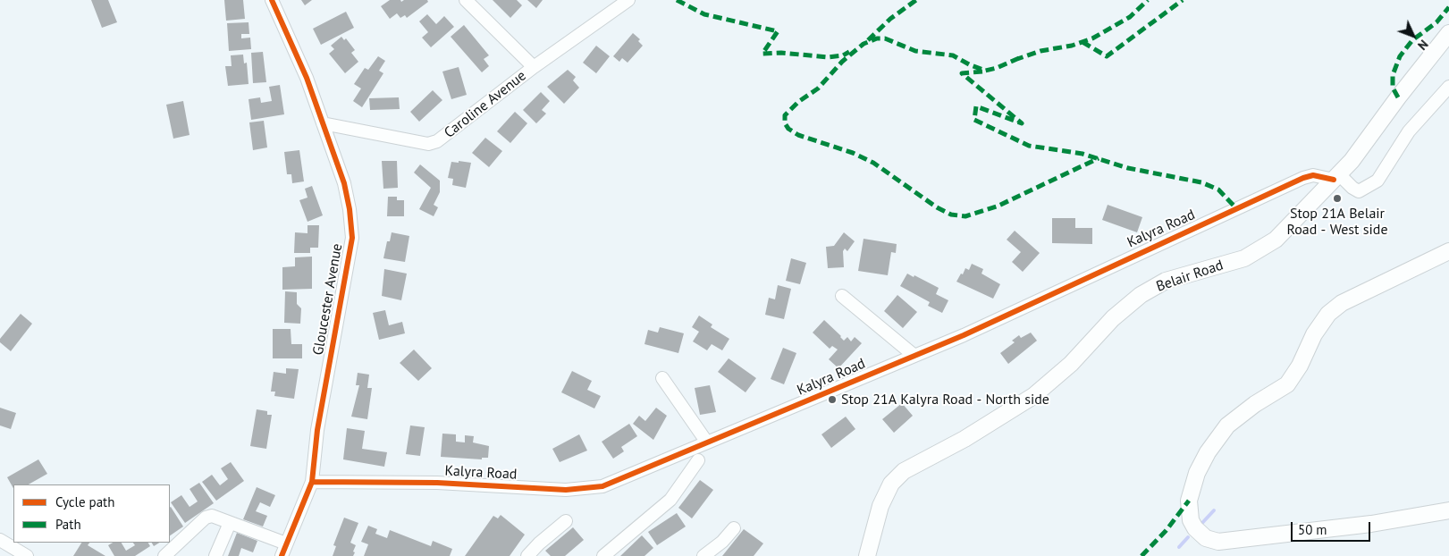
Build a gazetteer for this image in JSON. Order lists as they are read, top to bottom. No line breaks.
{"streets":{"main road":["Belair Road"],"street":["Caroline Avenue","Kalyra Road","Gloucester Avenue"]},"crossings":[["Caroline Avenue","Gloucester Avenue"],["Kalyra Road","Belair Road"],["Kalyra Road","Gloucester Avenue"]],"places":["Stop 21A Belair Road - West side","Stop 21A Kalyra Road - North side"],"legend":["Cycle path","Path"],"scale_bar":"50 m","north":"bottom right"}
